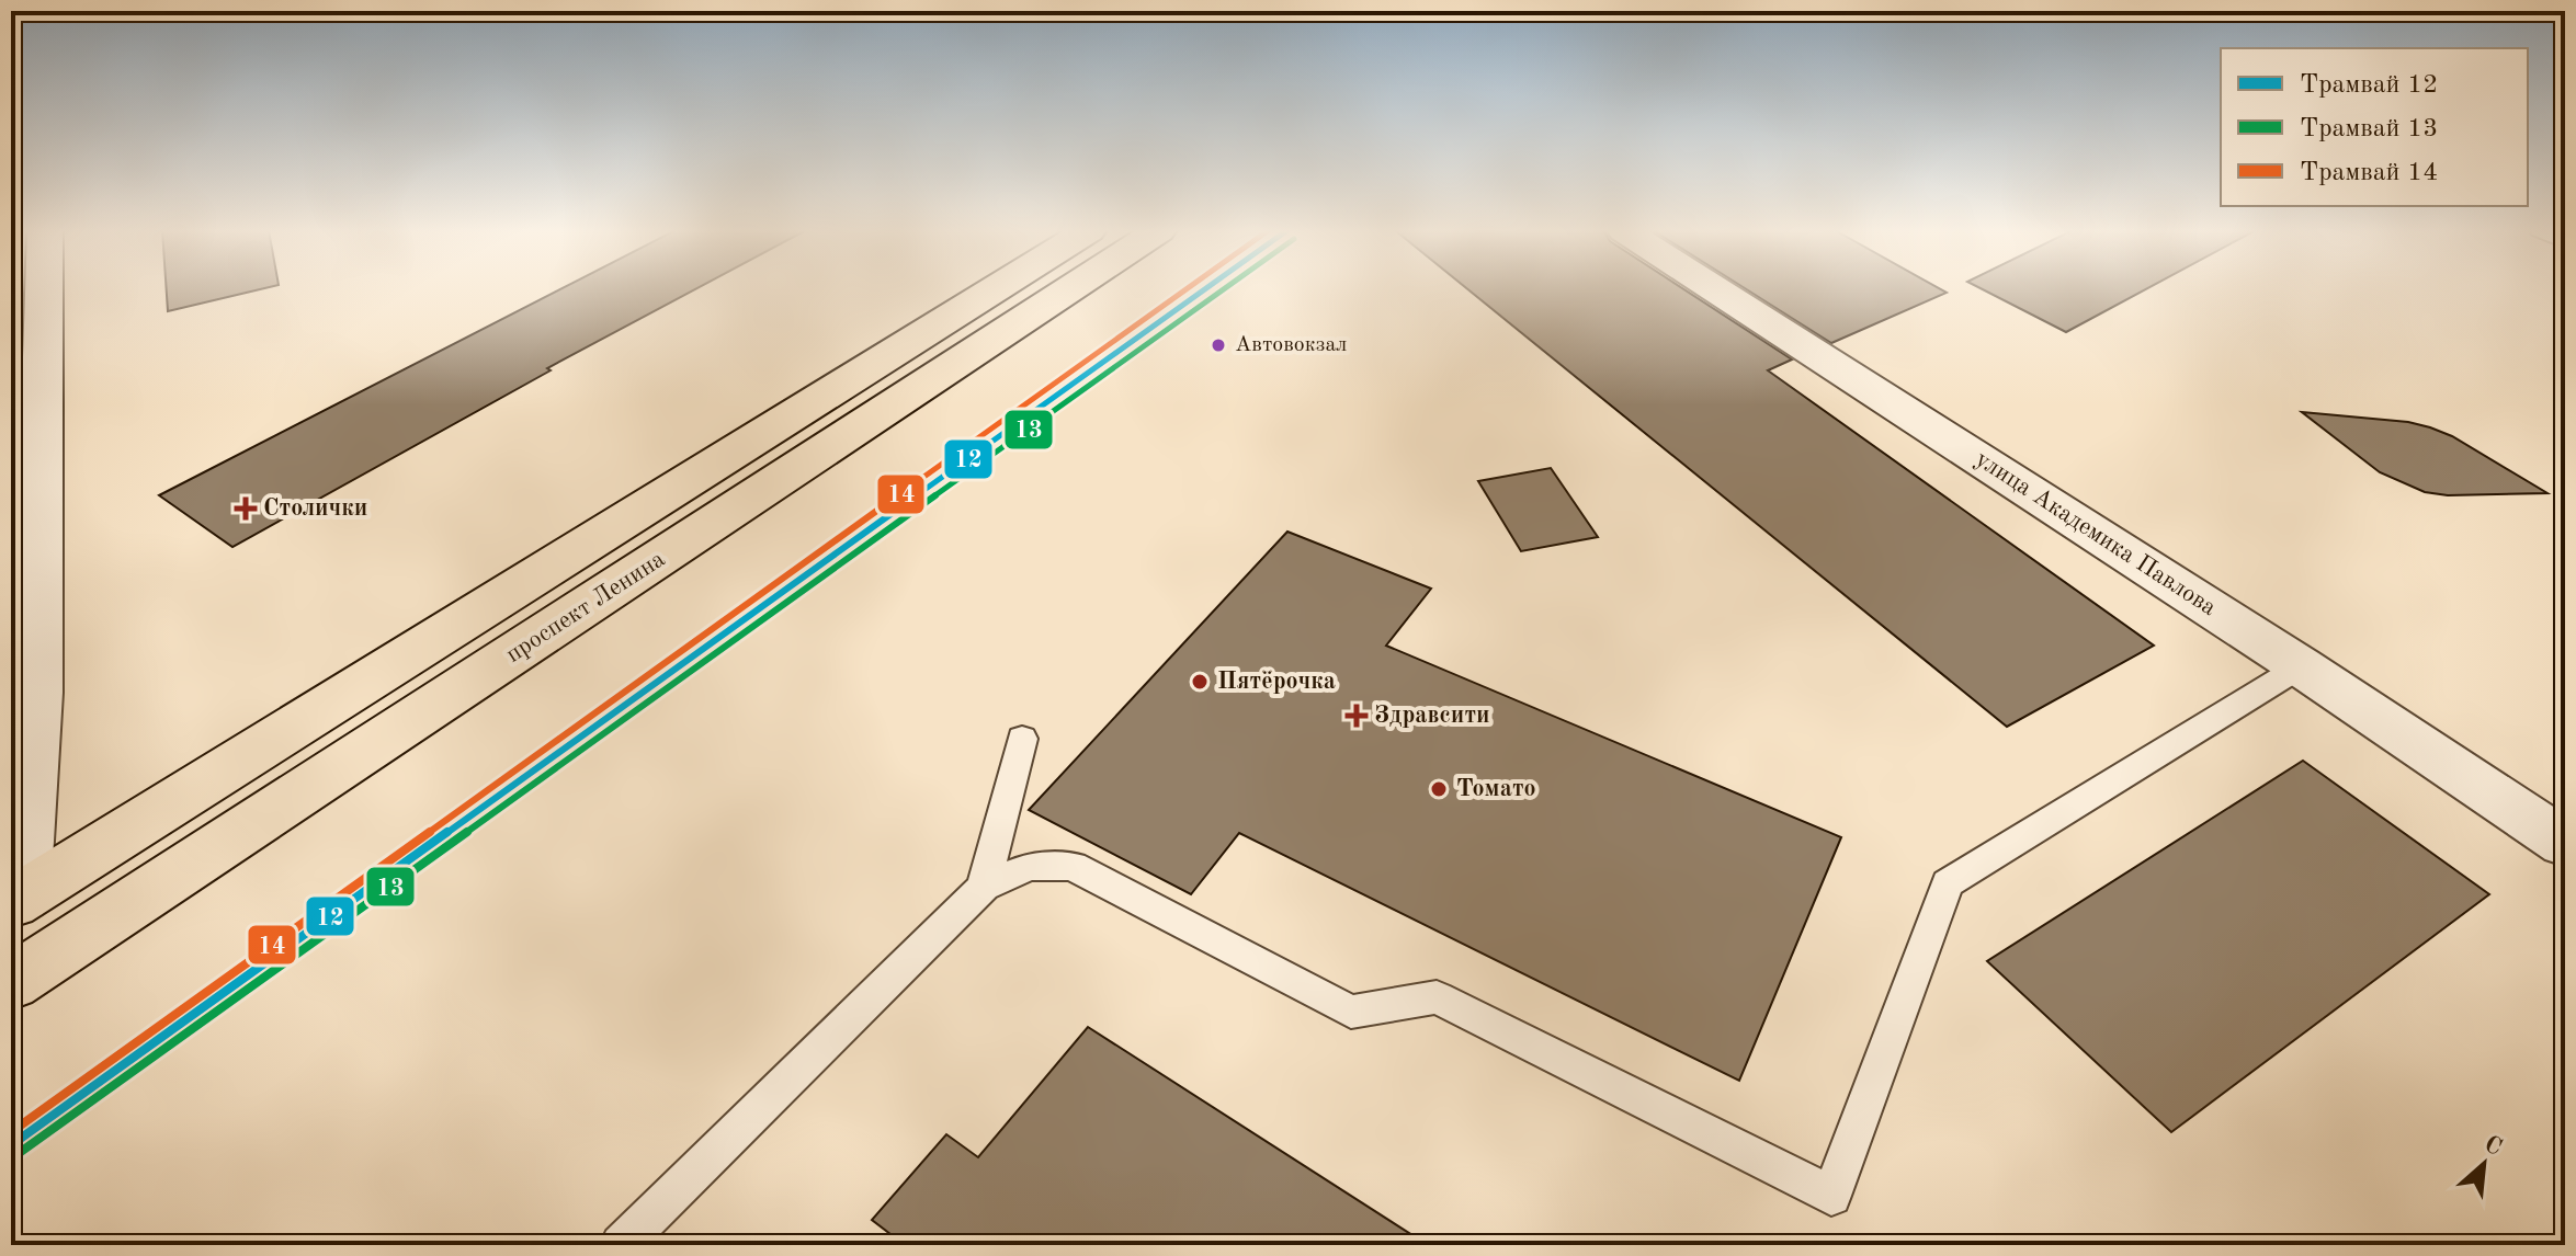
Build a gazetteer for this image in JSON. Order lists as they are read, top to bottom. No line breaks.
{"streets":{"main road":["проспект Ленина"],"street":["улица Академика Павлова"]},"places":{"other":["Автовокзал","Пятёрочка","Томато"],"health":["Столички","Здравсити"]},"lines":["tram line 12","tram line 13","tram line 14"],"legend":["Трамвай 12","Трамвай 13","Трамвай 14"],"north":"top right"}
